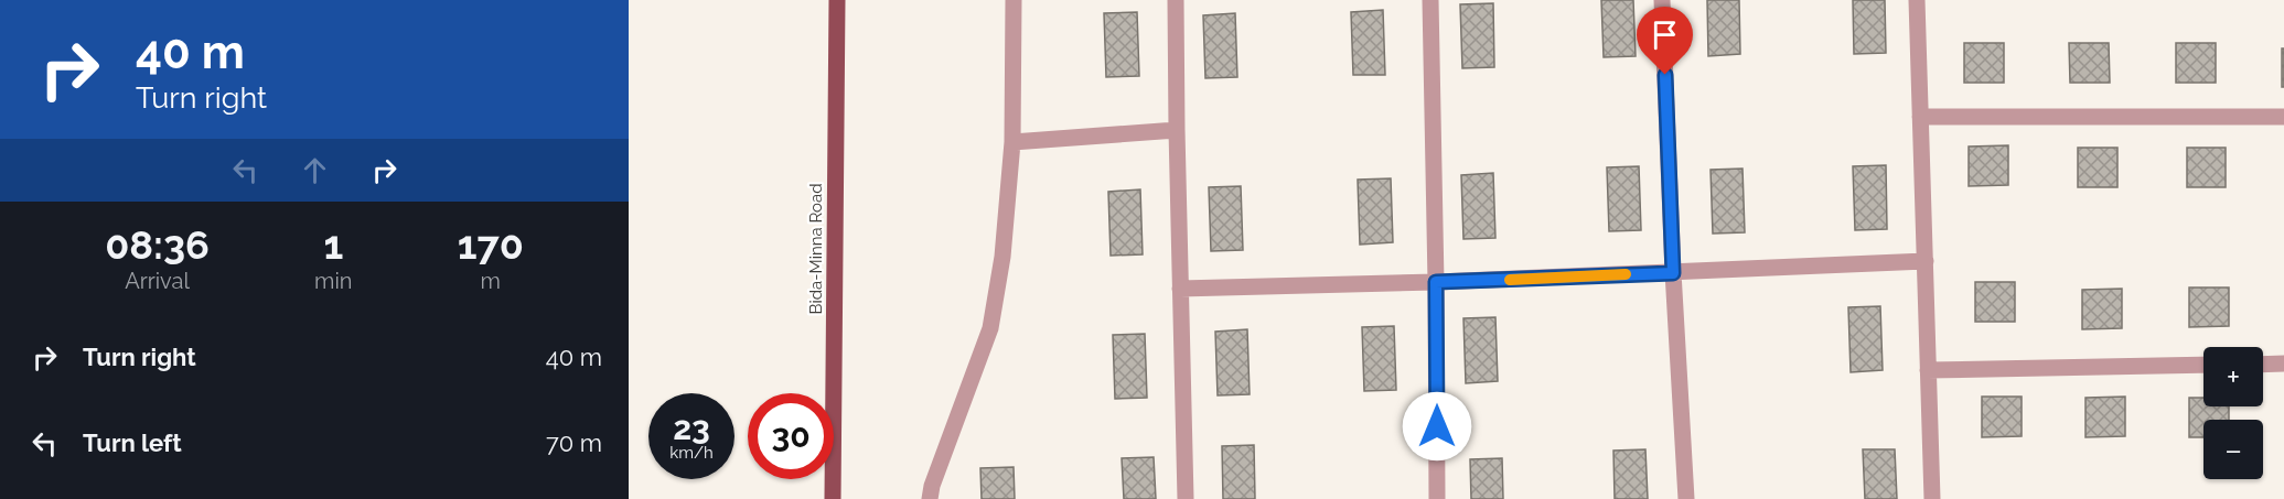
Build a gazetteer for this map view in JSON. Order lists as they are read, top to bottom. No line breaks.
{"streets":{"main road":["Bida-Minna Road"]},"page":{"turn":["40 m","Turn right"],"eta":["08:36","Arrival","1","min","170","m"],"list":[{"name":"Turn right","value":"40 m"},{"name":"Turn left","value":"70 m"}],"map_buttons":["+","−"],"speed":"23 km/h","limit":"30"}}
